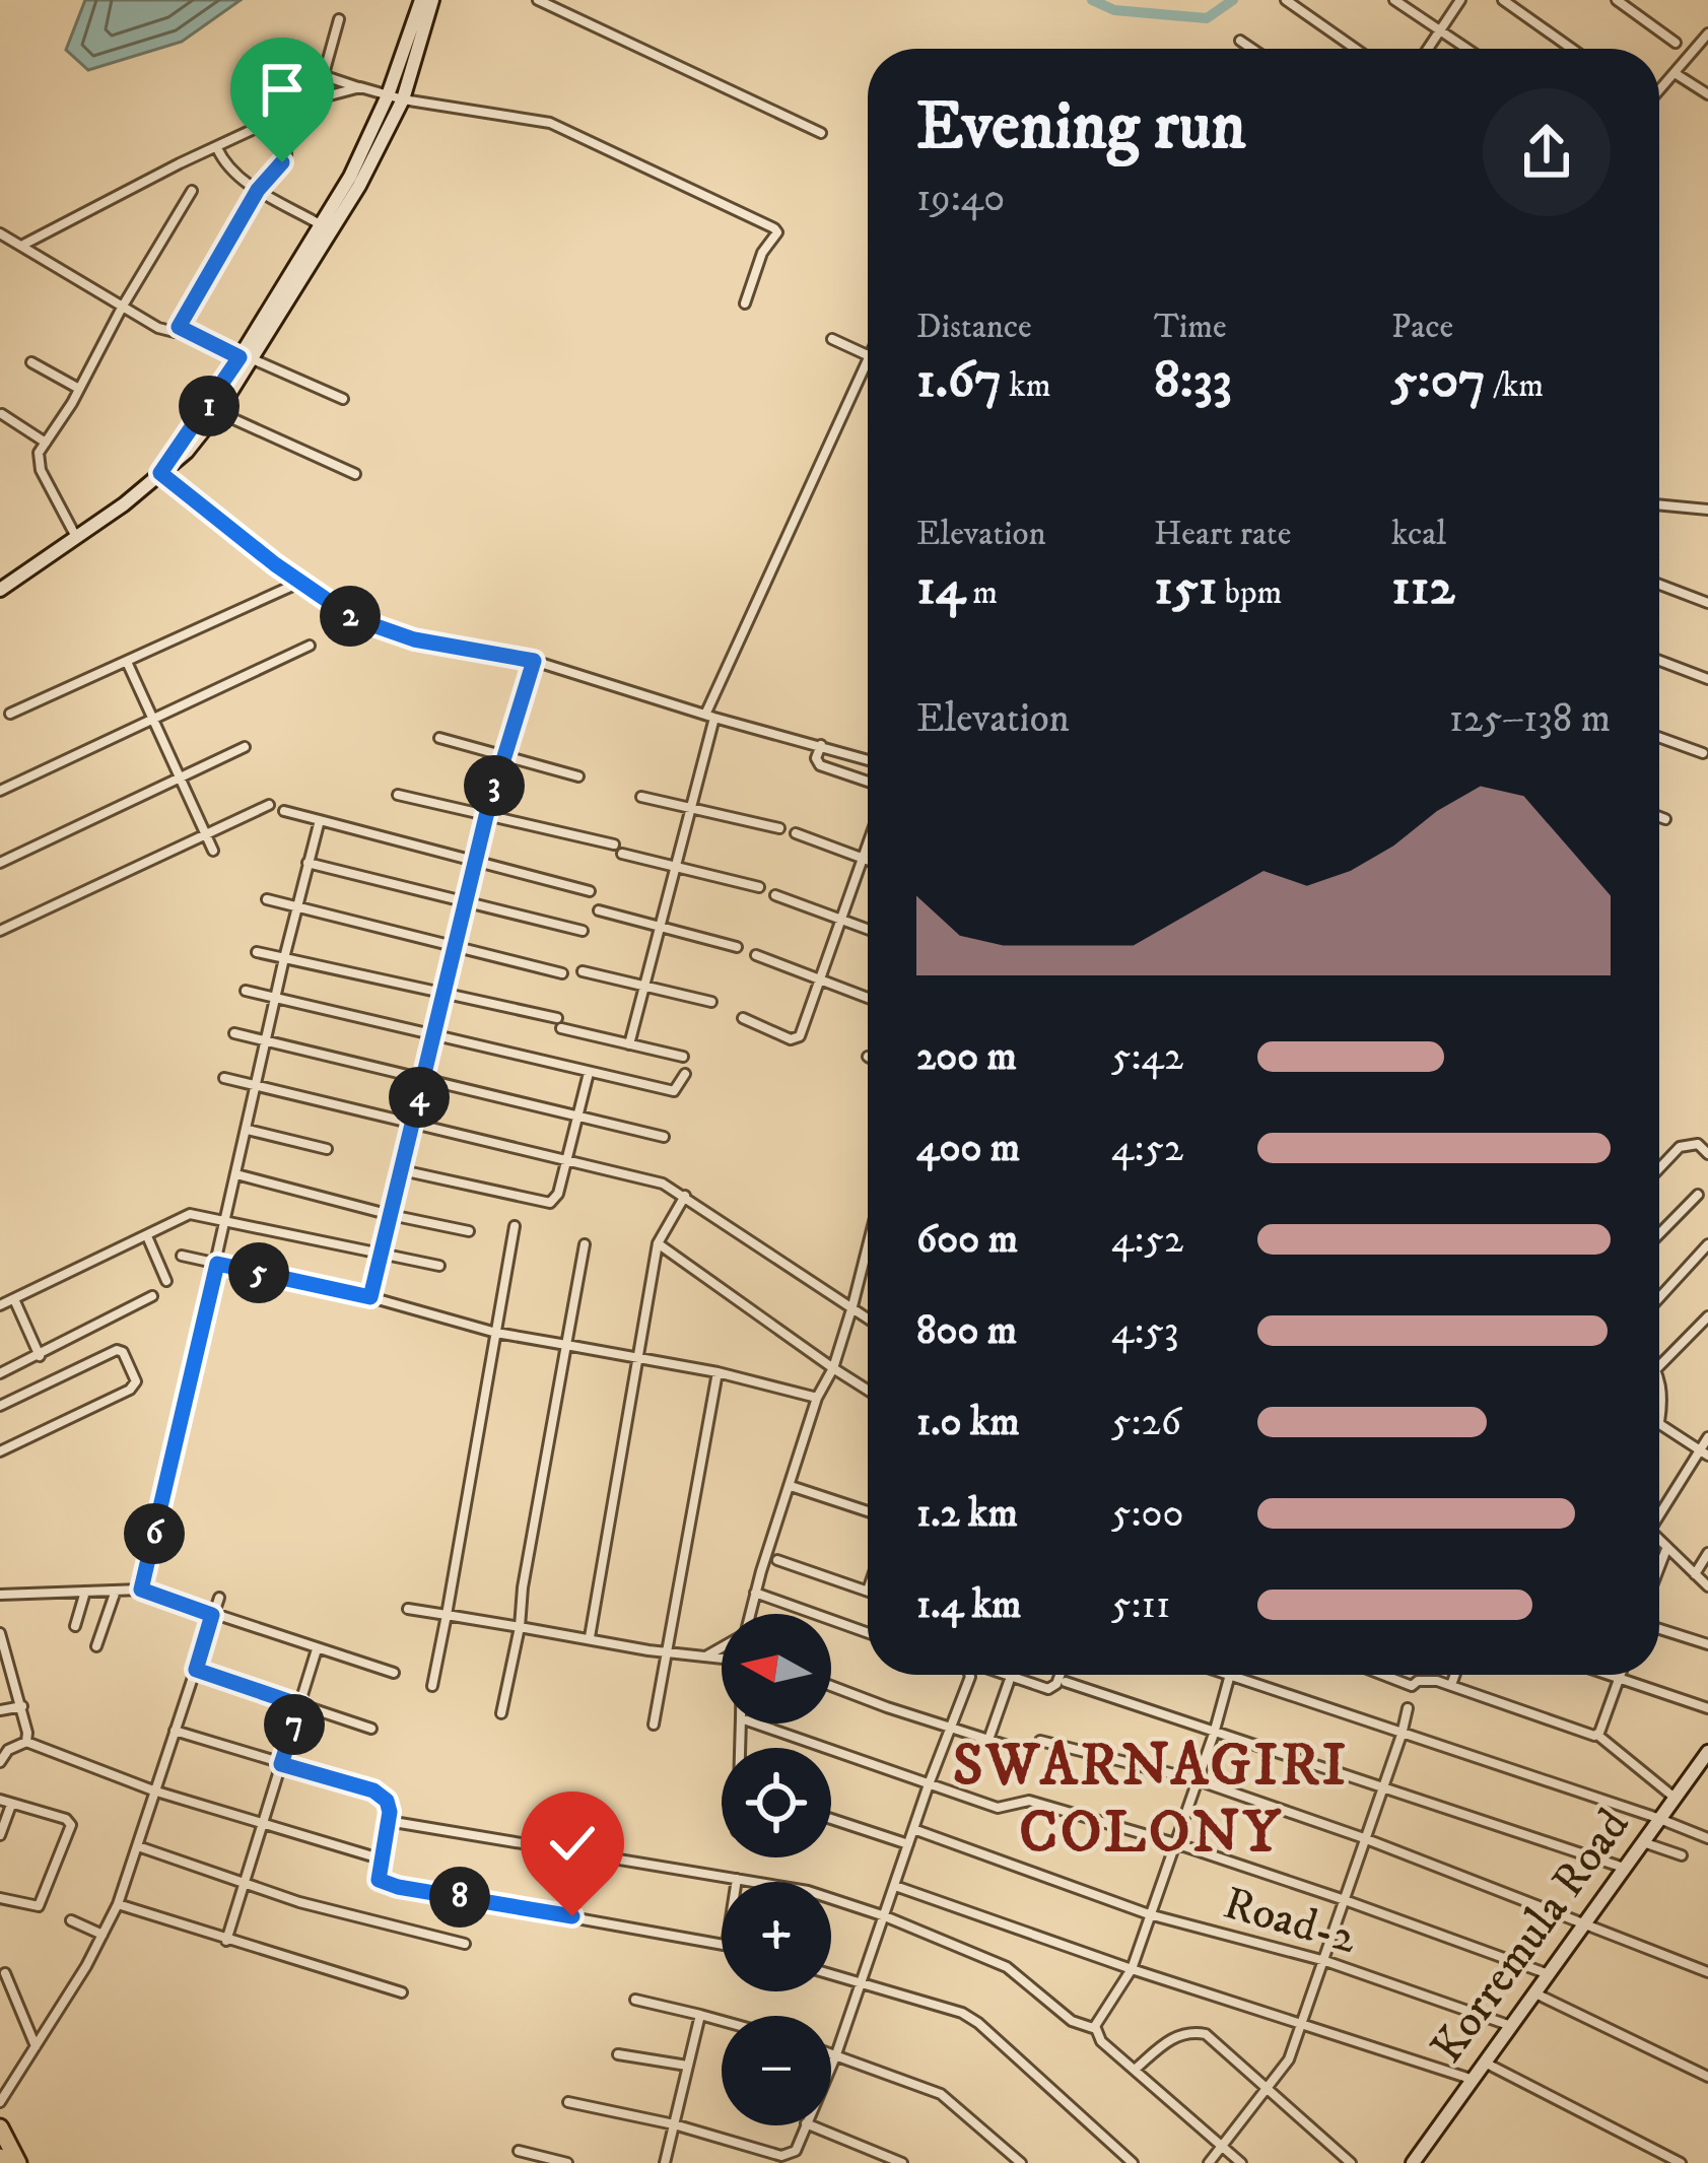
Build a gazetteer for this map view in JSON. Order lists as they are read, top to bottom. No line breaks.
{"streets":{"street":["Road-2","Korremula Road"]},"crossings":[["Road-2","Korremula Road"]],"districts":["SWARNAGIRI COLONY"],"north":"left","page":{"heading":["Evening run","19:40"],"stats":[["Distance","1.67 km"],["Time","8:33"],["Pace","5:07 /km"],["Elevation","14 m"],["Heart rate","151 bpm"],["kcal","112"]],"pins":["1","2","3","4","5","6","7","8"],"chart":["Elevation","125–138 m"],"list":[{"name":"200 m","note":"5:42"},{"name":"400 m","note":"4:52"},{"name":"600 m","note":"4:52"},{"name":"800 m","note":"4:53"},{"name":"1.0 km","note":"5:26"},{"name":"1.2 km","note":"5:00"},{"name":"1.4 km","note":"5:11"}],"map_buttons":["+","−"]}}
